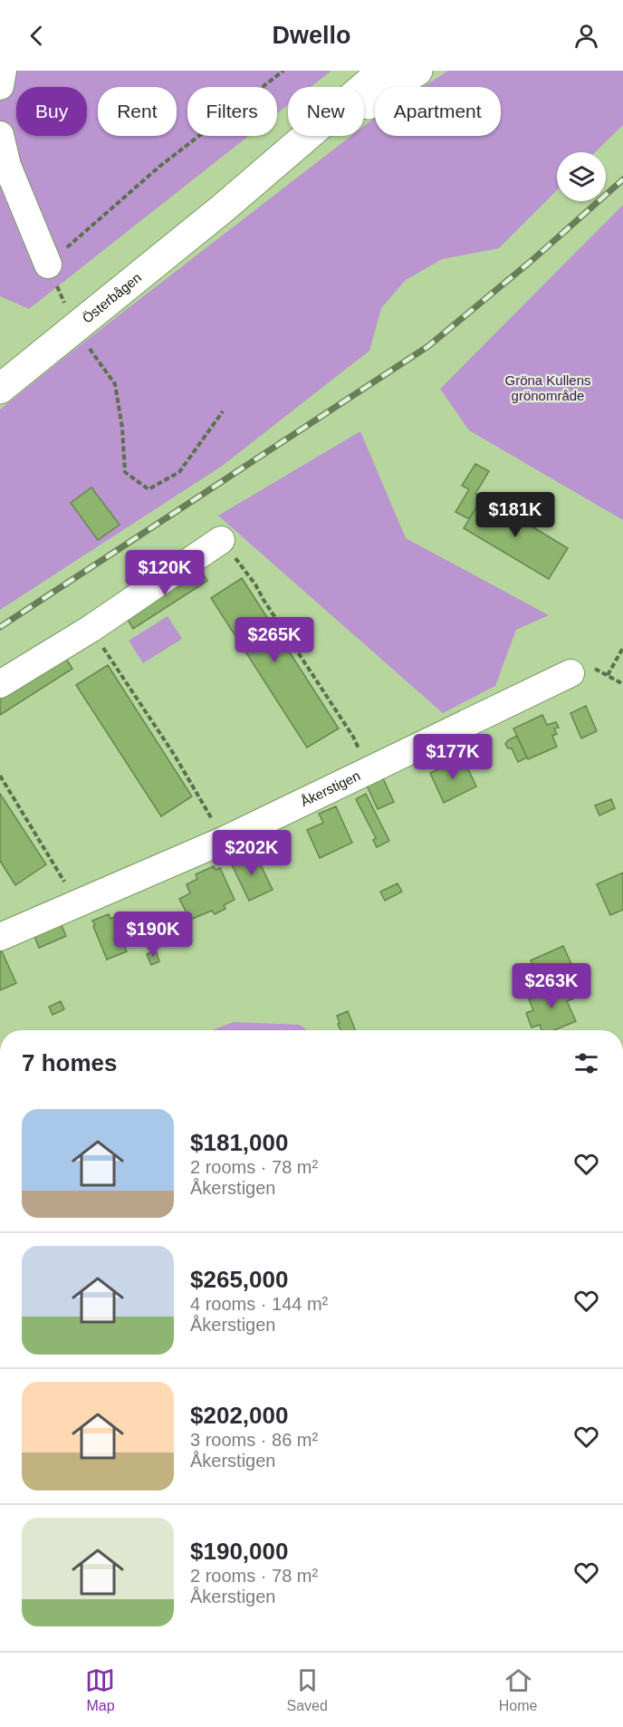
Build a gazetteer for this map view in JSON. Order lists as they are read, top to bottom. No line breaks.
{"streets":{"main road":["Österbågen"],"street":["Åkerstigen"]},"parks":["Gröna Kullens grönområde"],"page":{"header":"Dwello","chip":["Buy","Rent","Filters","New","Apartment"],"price":["$181K","$120K","$265K","$177K","$202K","$190K","$263K"],"heading":"7 homes","list":[{"name":"$181,000","note":"2 rooms · 78 m² · Åkerstigen"},{"name":"$265,000","note":"4 rooms · 144 m² · Åkerstigen"},{"name":"$202,000","note":"3 rooms · 86 m² · Åkerstigen"},{"name":"$190,000","note":"2 rooms · 78 m² · Åkerstigen"}],"tabs":["Map","Saved","Home"]}}
